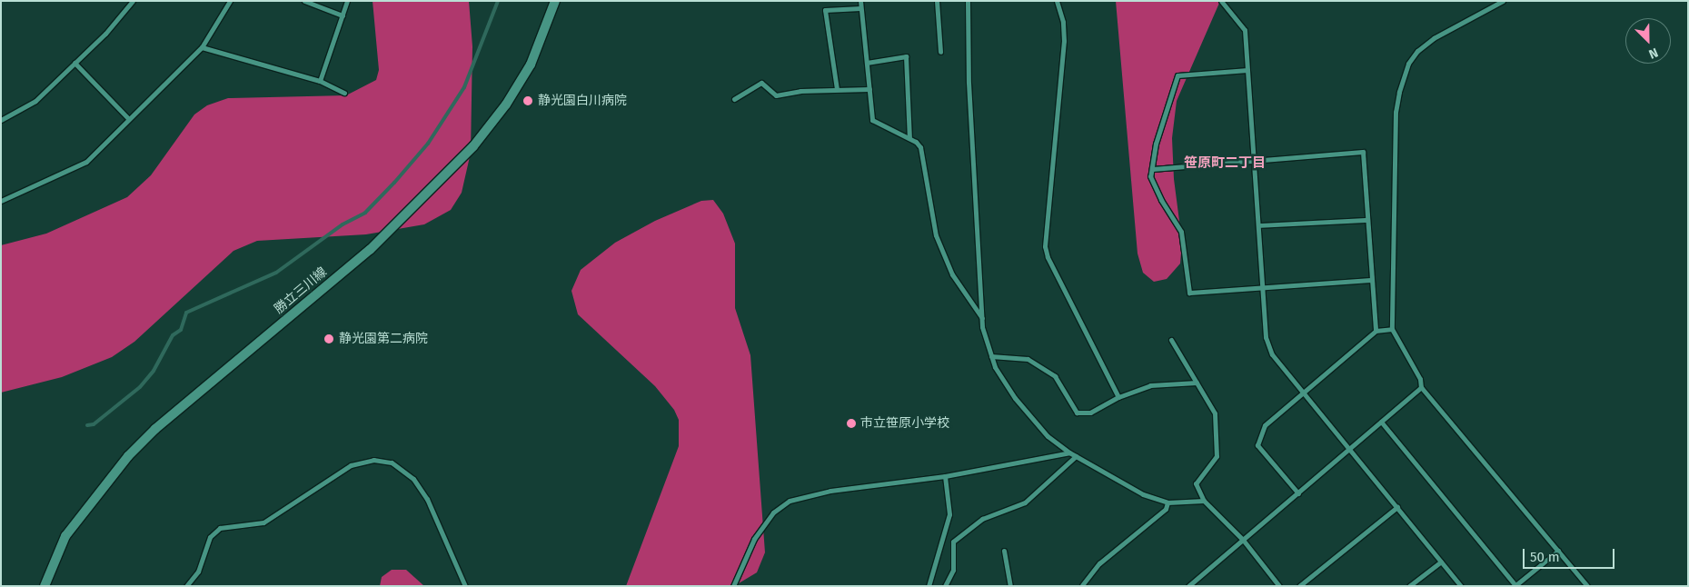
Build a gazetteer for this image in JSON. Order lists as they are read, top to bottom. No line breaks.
{"streets":{"main road":["勝立三川線"]},"districts":["笹原町二丁目"],"places":["静光園白川病院","静光園第二病院","市立笹原小学校"],"scale_bar":"50 m","north":"bottom right"}
